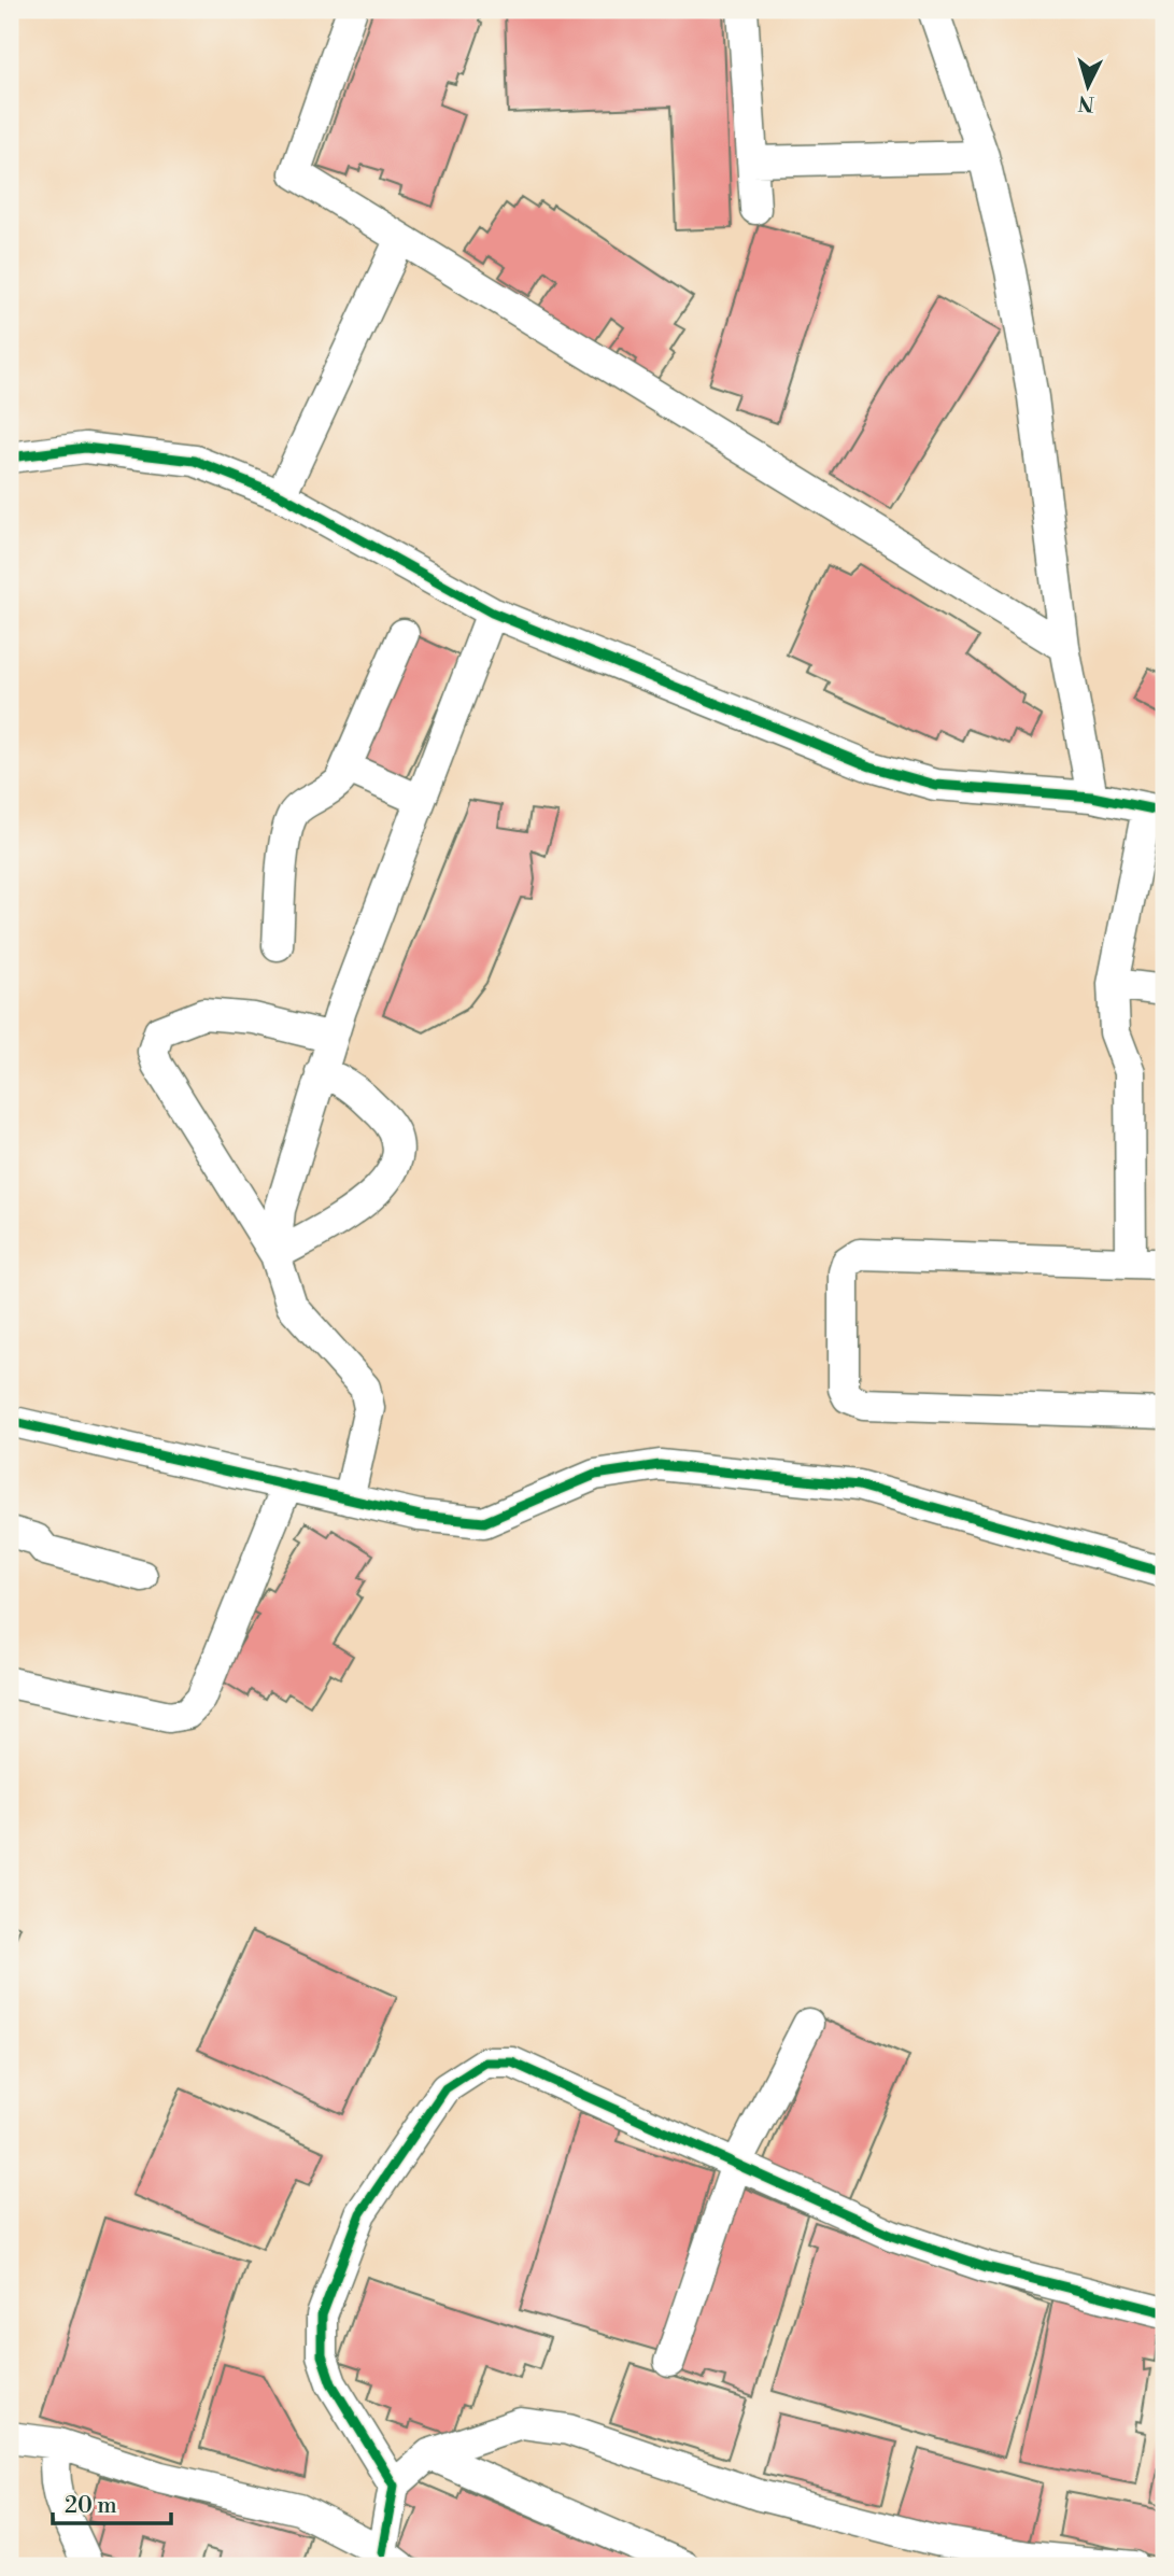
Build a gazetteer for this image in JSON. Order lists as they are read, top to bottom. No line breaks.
{"scale_bar":"20 m","north":"bottom"}
